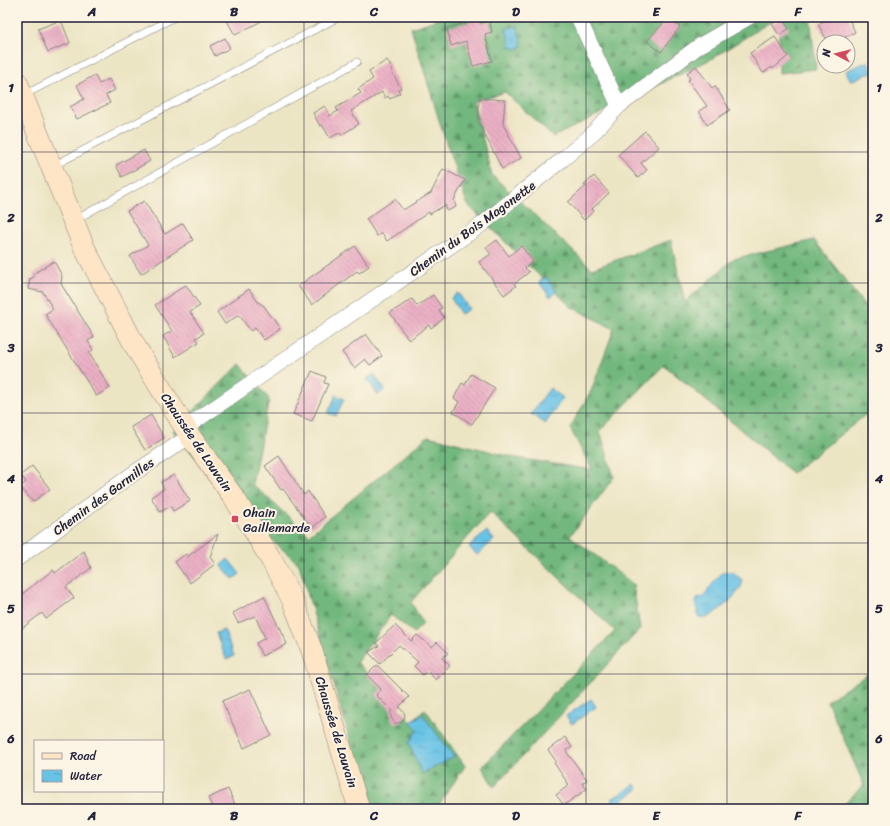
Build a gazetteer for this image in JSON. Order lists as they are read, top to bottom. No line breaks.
{"streets":{"main road":["Chaussée de Louvain"],"street":["Chemin du Bois Magonette","Chemin des Garmilles"]},"crossings":[["Chemin du Bois Magonette","Chaussée de Louvain"],["Chemin du Bois Magonette","Chemin des Garmilles"],["Chaussée de Louvain","Chemin des Garmilles"]],"places":{"transit":["Ohain Gaillemarde"]},"legend":["Road","Water"],"north":"left","grid":{"columns":["A","B","C","D","E","F"],"rows":["1","2","3","4","5","6"]}}
